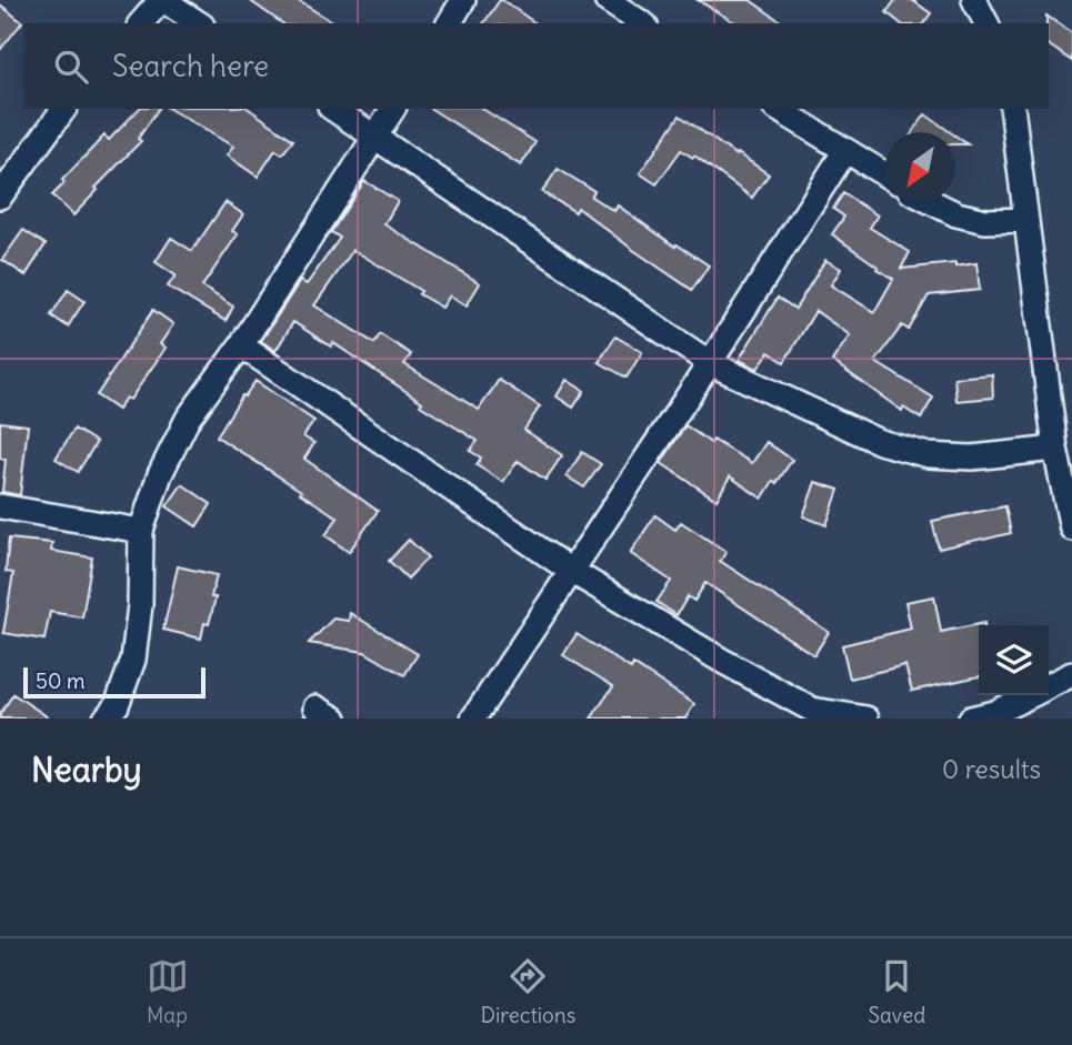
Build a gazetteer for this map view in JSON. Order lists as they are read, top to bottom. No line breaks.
{"scale_bar":"50 m","north":"bottom left","page":{"search":"Search here","scale":"50 m","heading":["Nearby","0 results"],"nav":["Map","Directions","Saved"]}}
